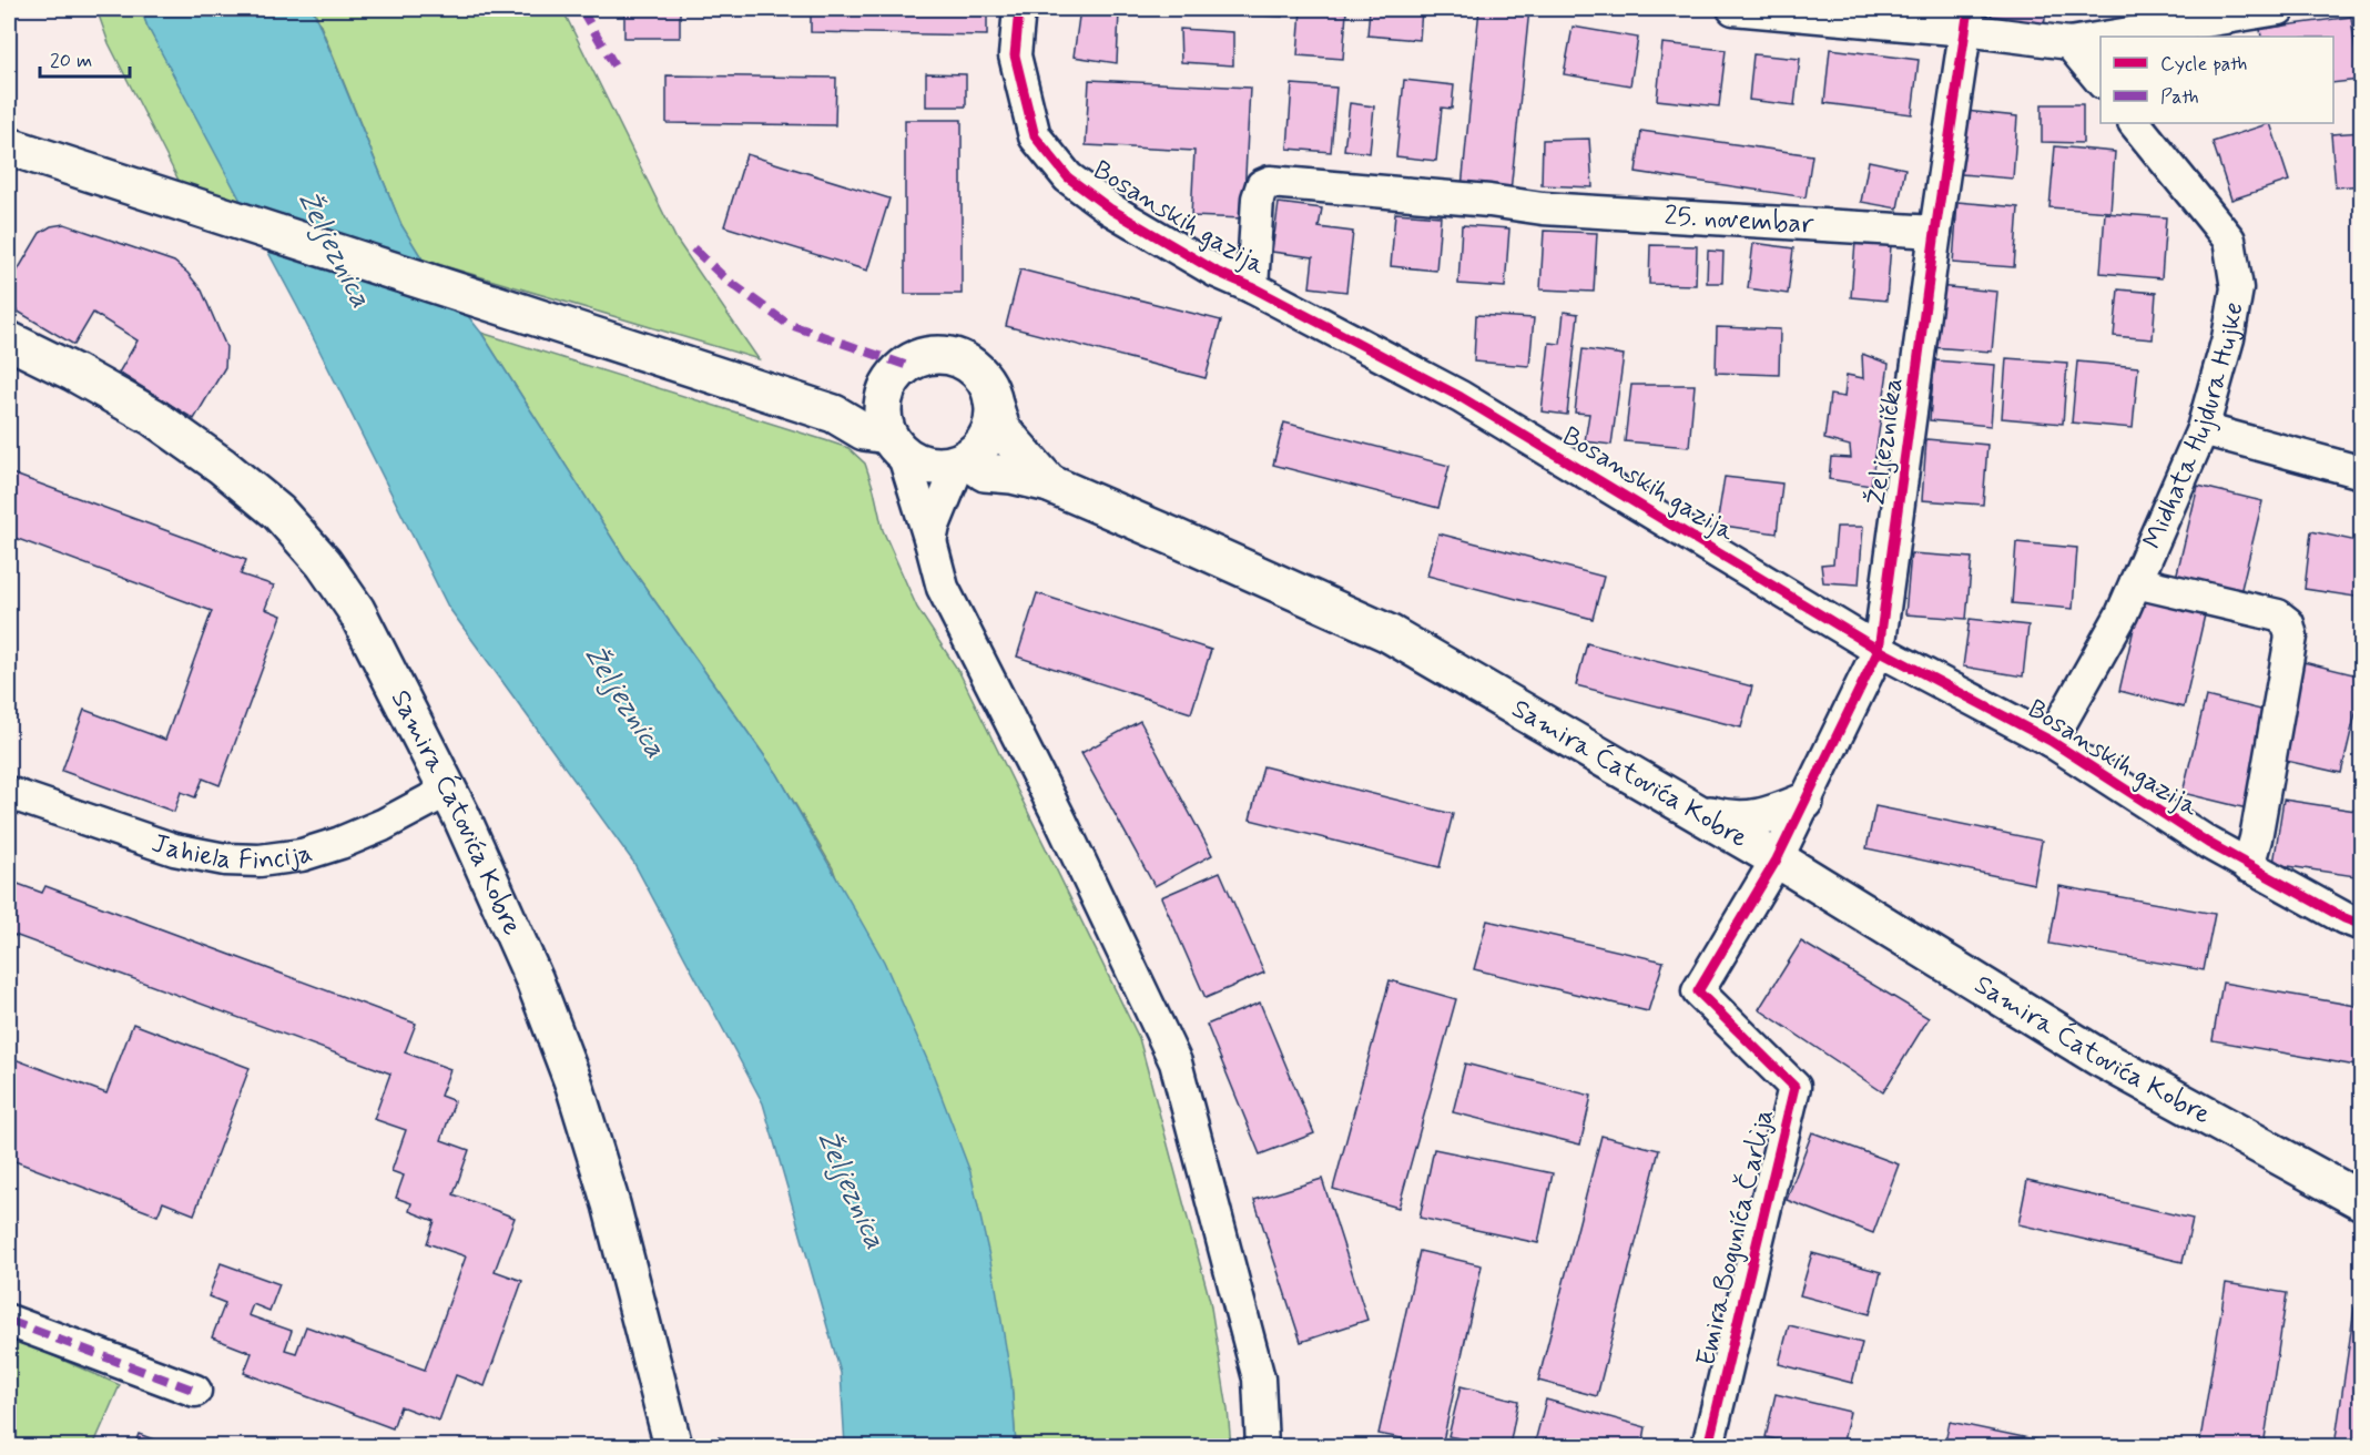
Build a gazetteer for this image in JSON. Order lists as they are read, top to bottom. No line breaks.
{"streets":{"main road":["Samira Ćatovića Kobre"],"street":["Bosanskih gazija","25. novembar","Midhata Hujdura Hujke","Željeznička","Jahiela Fincija","Emira Bogunića Čarlija"]},"crossings":[["Bosanskih gazija","25. novembar"],["Bosanskih gazija","Midhata Hujdura Hujke"],["Bosanskih gazija","Željeznička"],["25. novembar","Željeznička"],["Željeznička","Samira Ćatovića Kobre"],["Željeznička","Emira Bogunića Čarlija"],["Samira Ćatovića Kobre","Jahiela Fincija"],["Samira Ćatovića Kobre","Emira Bogunića Čarlija"]],"water":["Željeznica"],"legend":["Cycle path","Path"],"scale_bar":"20 m"}
